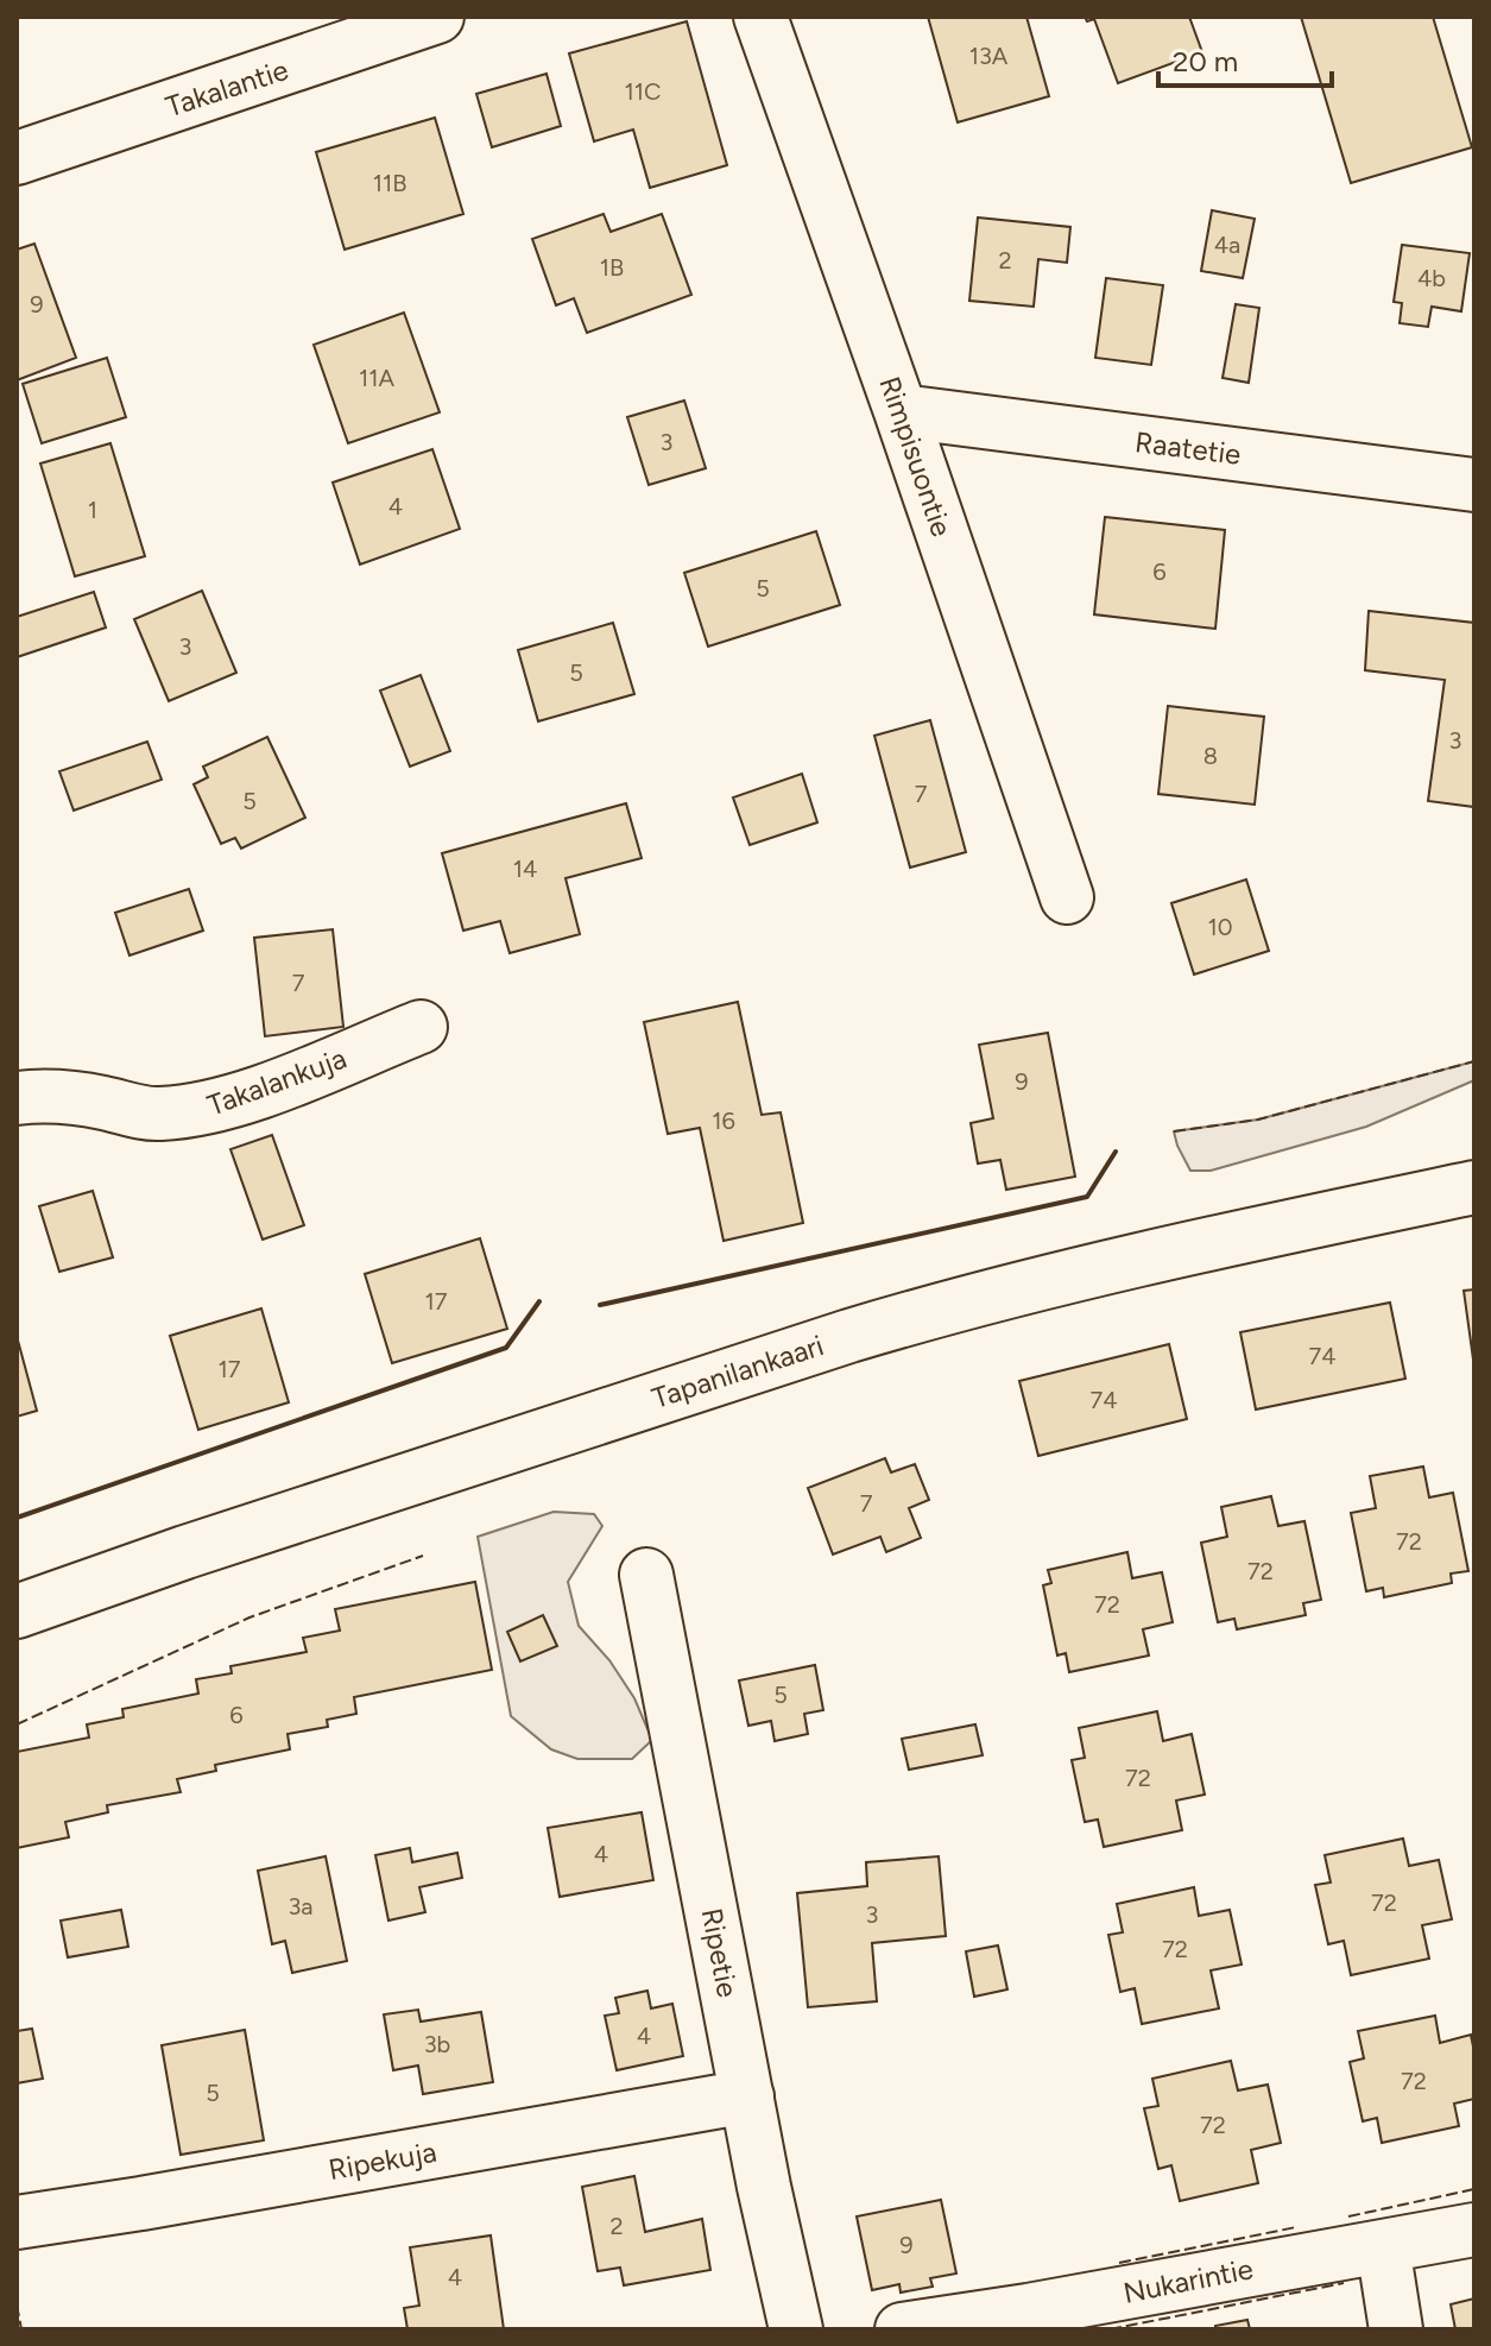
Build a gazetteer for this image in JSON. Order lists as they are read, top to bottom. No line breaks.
{"streets":{"street":["Takalantie","Raatetie","Rimpisuontie","Takalankuja","Tapanilankaari","Ripetie","Ripekuja","Nukarintie"]},"crossings":[["Raatetie","Rimpisuontie"],["Ripetie","Ripekuja"]],"house_numbers":["13A","11C","11B","4a","2","1B","4b","9","11A","3","4","1","6","5","3","5","3","8","7","5","14","10","7","9","16","17","74","17","74","7","72","72","72","5","6","72","4","72","3a","3","72","4","3b","72","5","72","2","9","4"],"scale_bar":"20 m"}
